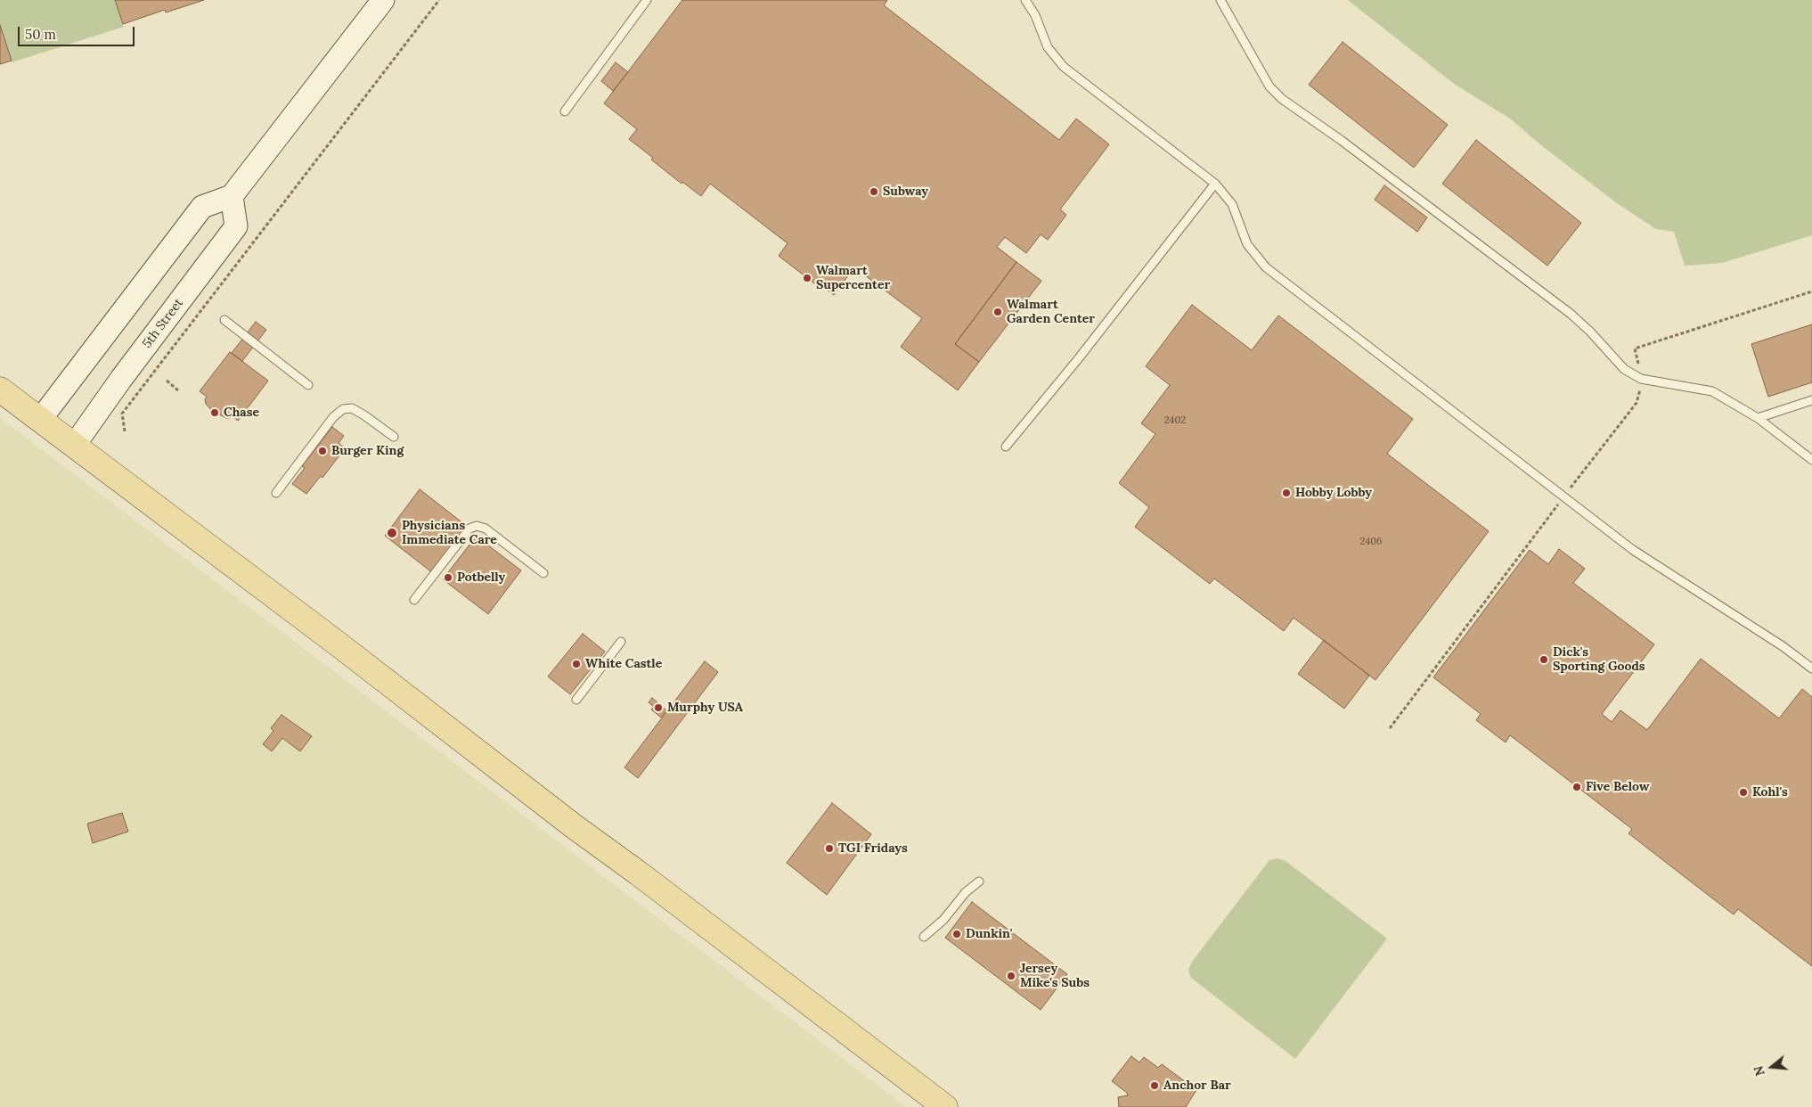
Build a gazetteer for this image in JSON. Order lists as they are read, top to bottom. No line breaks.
{"streets":{"street":["5th Street"]},"places":["Subway","Walmart Supercenter","Walmart Garden Center","Chase","Burger King","Hobby Lobby","Physicians Immediate Care","Potbelly","Dick's Sporting Goods","White Castle","Murphy USA","Five Below","Kohl's","TGI Fridays","Dunkin'","Jersey Mike's Subs","Anchor Bar"],"house_numbers":["2402","2406"],"scale_bar":"50 m","north":"left"}
